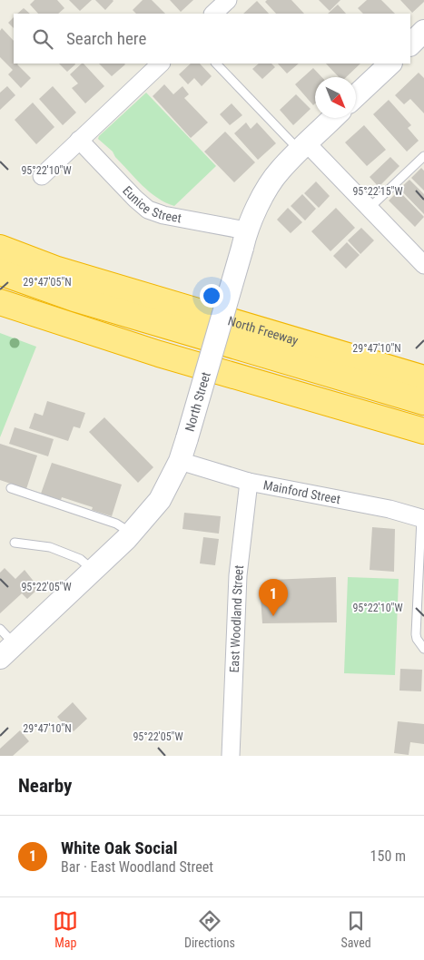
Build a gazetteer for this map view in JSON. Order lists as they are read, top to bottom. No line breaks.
{"streets":{"highway":["North Freeway"],"street":["Eunice Street","North Street","Mainford Street","East Woodland Street"]},"crossings":[["Eunice Street","North Street"],["North Street","Mainford Street"],["Mainford Street","East Woodland Street"]],"north":"bottom right","page":{"search":"Search here","pins":"1","heading":"Nearby","list":[{"mark":"1","name":"White Oak Social","note":"Bar · East Woodland Street","value":"150 m"}],"nav":["Map","Directions","Saved"]},"coordinates":["95°22'10\"W","95°22'15\"W","29°47'05\"N","29°47'10\"N","95°22'05\"W"]}
